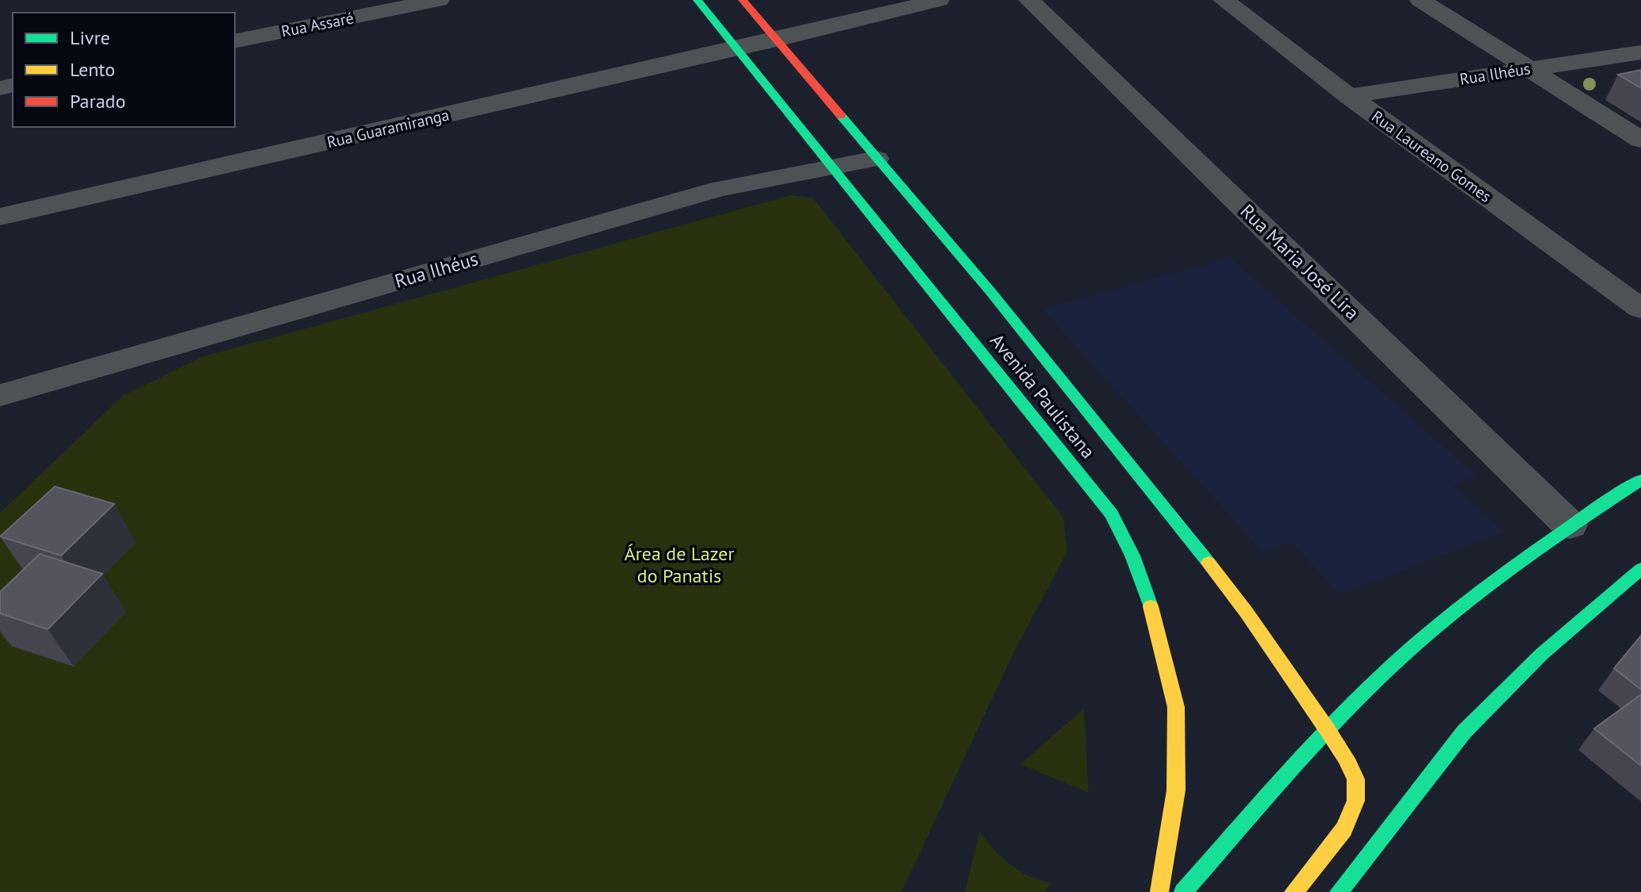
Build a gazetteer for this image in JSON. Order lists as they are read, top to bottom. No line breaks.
{"streets":{"main road":["Avenida Paulistana"],"street":["Rua Assaré","Rua Ilhéus","Rua Guaramiranga","Rua Laureano Gomes","Rua Maria José Lira"]},"crossings":[["Rua Ilhéus","Rua Laureano Gomes"],["Rua Ilhéus","Avenida Paulistana"],["Rua Guaramiranga","Avenida Paulistana"]],"parks":["Área de Lazer do Panatis"],"legend":["Livre","Lento","Parado"]}
